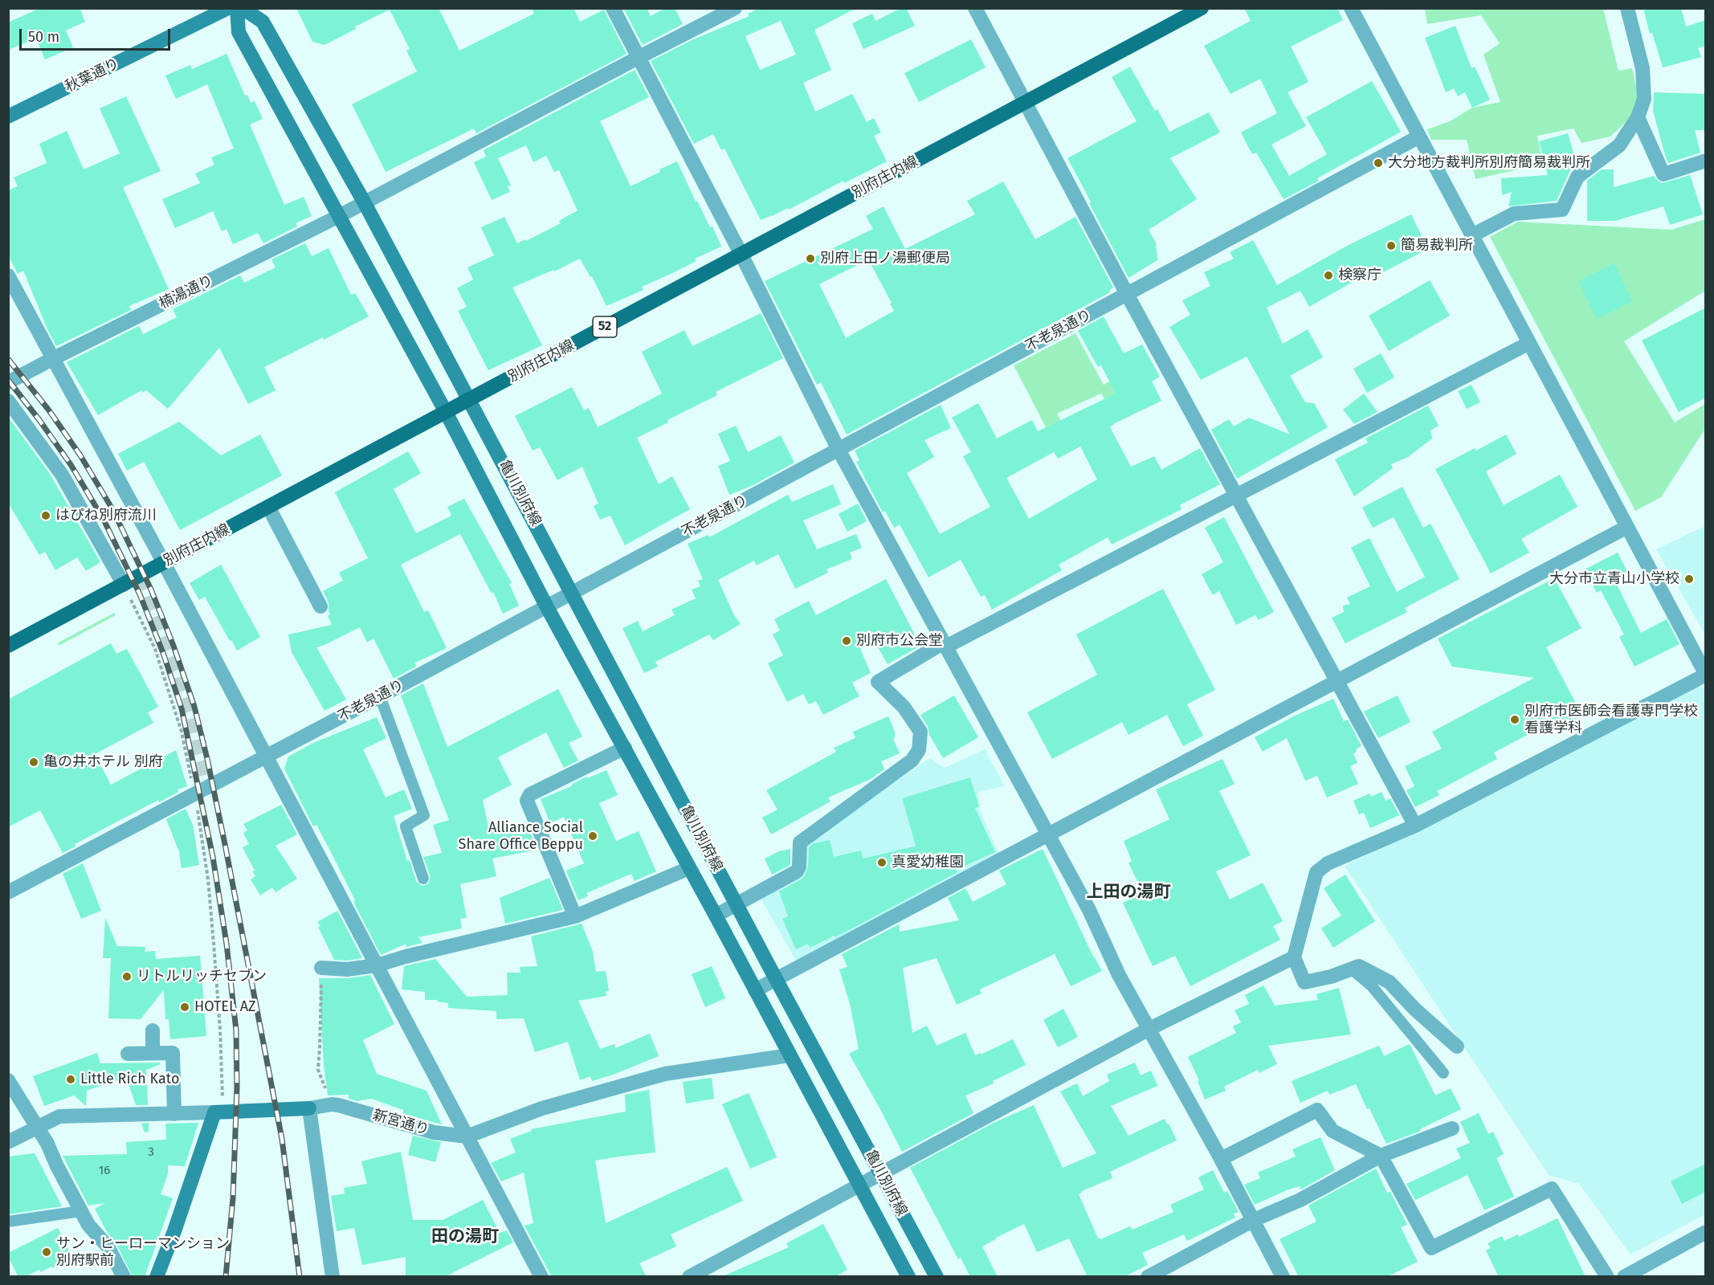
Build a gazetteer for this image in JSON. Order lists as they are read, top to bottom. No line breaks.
{"streets":{"main road":["秋葉通り","別府庄内線","52","亀川別府線","新宮通り"],"street":["楠湯通り","不老泉通り"]},"crossings":[["別府庄内線","亀川別府線"],["楠湯通り","亀川別府線"],["不老泉通り","亀川別府線"],["亀川別府線","新宮通り"]],"districts":["上田の湯町","田の湯町"],"places":["大分地方裁判所別府簡易裁判所","簡易裁判所","別府上田ノ湯郵便局","検察庁","はぴね別府流川","大分市立青山小学校","別府市公会堂","別府市医師会看護専門学校 看護学科","亀の井ホテル 別府","Alliance Social Share Office Beppu","真愛幼稚園","リトルリッチセブン","HOTEL AZ","Little Rich Kato","サン・ヒーローマンション 別府駅前"],"house_numbers":["3","16"],"scale_bar":"50 m"}
